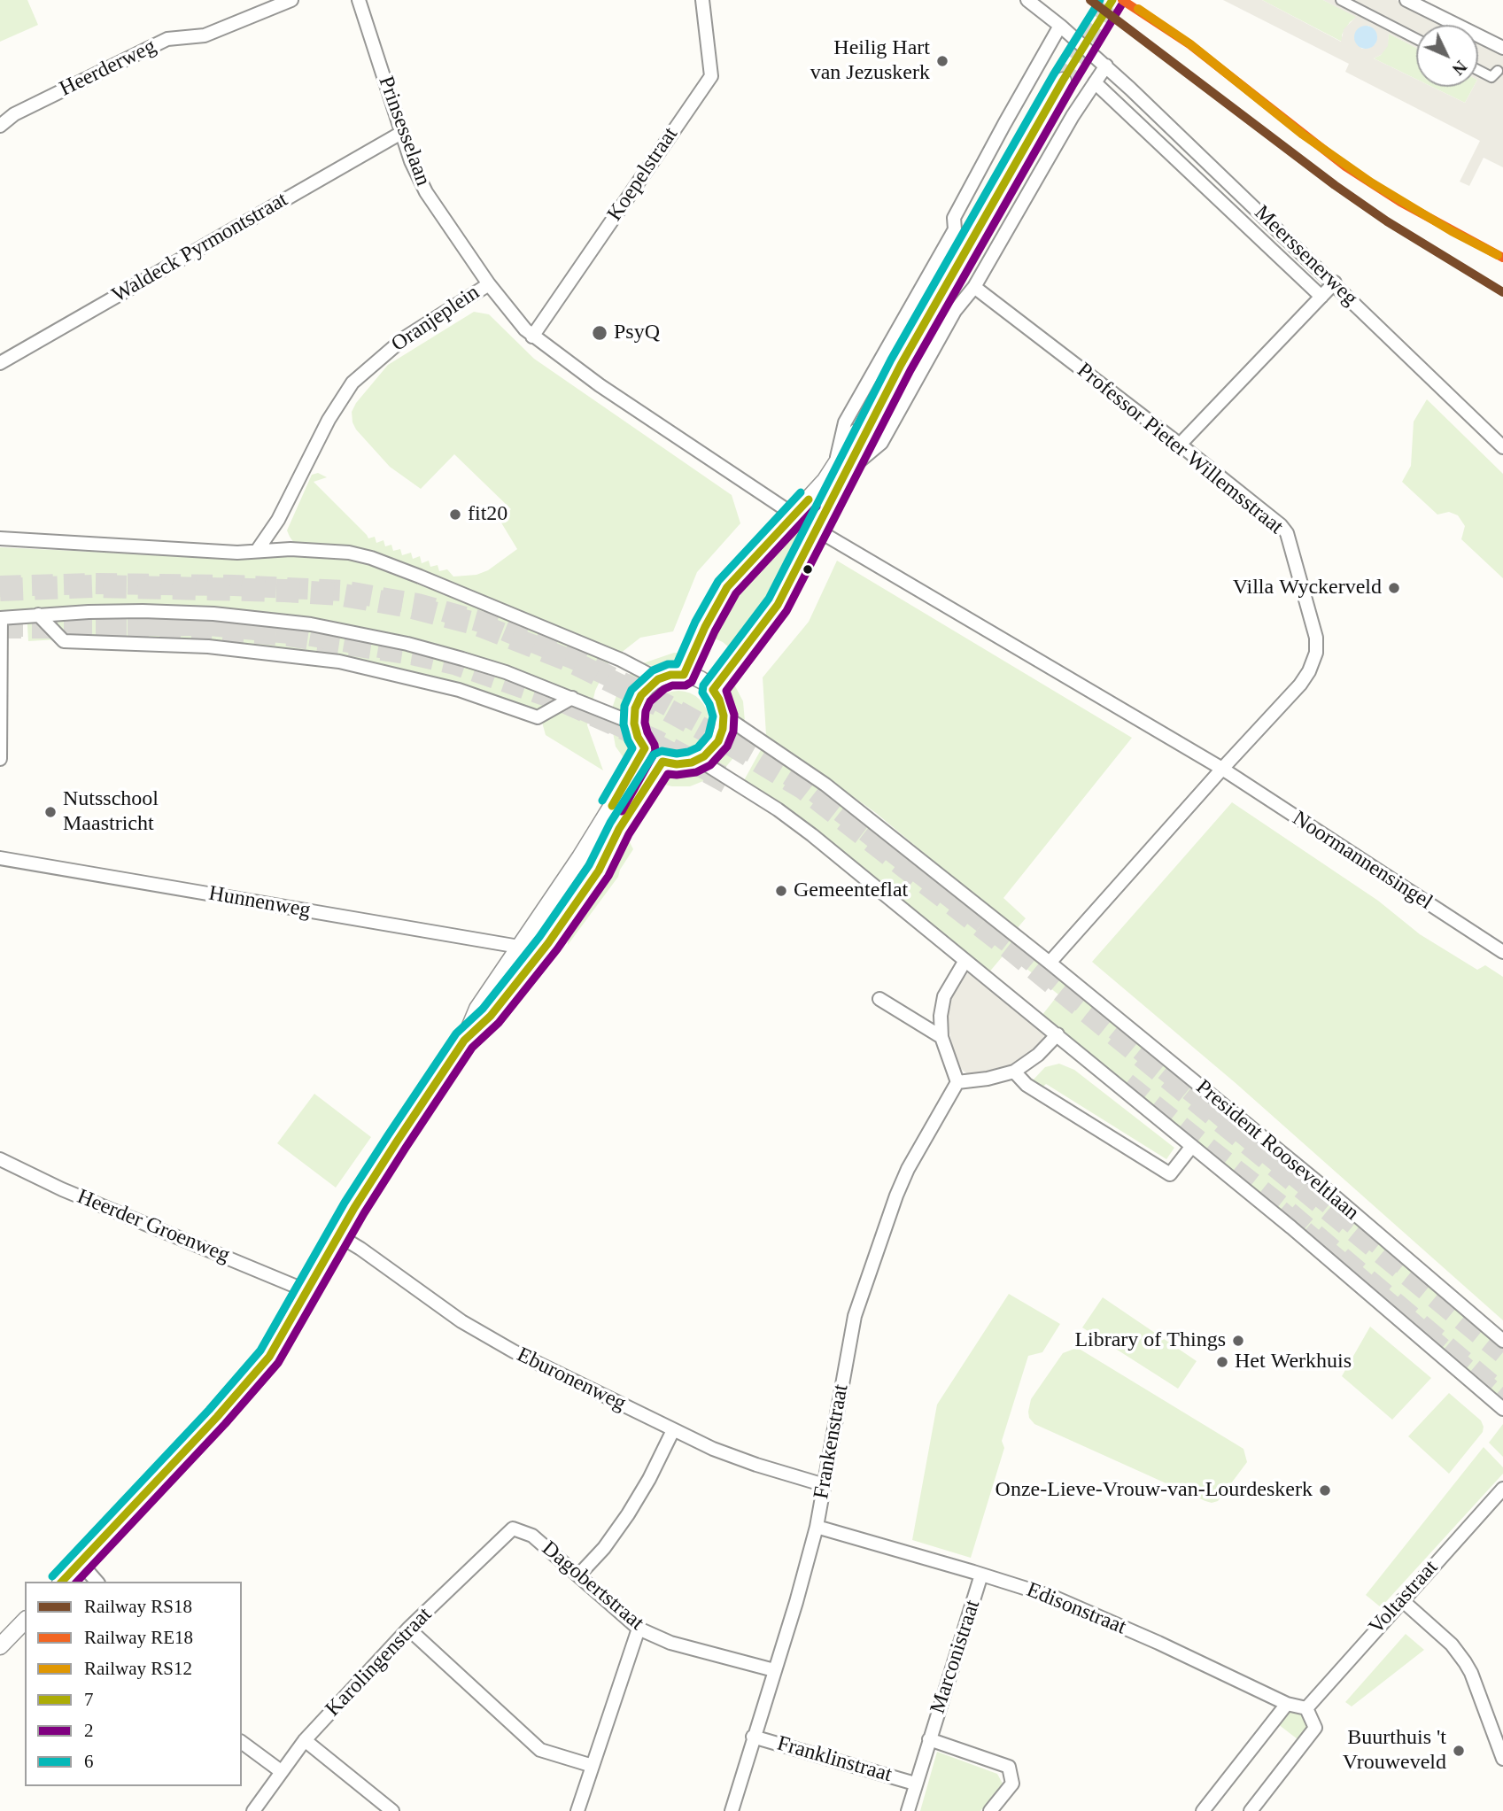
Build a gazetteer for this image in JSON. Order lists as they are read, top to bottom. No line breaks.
{"streets":{"street":["Heerderweg","Prinsesselaan","Koepelstraat","Waldeck Pyrmontstraat","Meerssenerweg","Oranjeplein","Professor Pieter Willemsstraat","Noormannensingel","Hunnenweg","President Rooseveltlaan","Heerder Groenweg","Eburonenweg","Frankenstraat","Dagobertstraat","Voltastraat","Edisonstraat","Marconistraat","Karolingenstraat","Franklinstraat"]},"crossings":[["Prinsesselaan","Waldeck Pyrmontstraat"],["Prinsesselaan","Oranjeplein"],["Koepelstraat","Oranjeplein"],["Professor Pieter Willemsstraat","Noormannensingel"],["Professor Pieter Willemsstraat","President Rooseveltlaan"],["Eburonenweg","Frankenstraat"],["Frankenstraat","Dagobertstraat"],["Frankenstraat","Edisonstraat"],["Frankenstraat","Franklinstraat"],["Dagobertstraat","Karolingenstraat"],["Voltastraat","Edisonstraat"],["Edisonstraat","Marconistraat"],["Marconistraat","Franklinstraat"]],"places":["Heilig Hart van Jezuskerk","PsyQ","fit20","Villa Wyckerveld","Nutsschool Maastricht","Gemeenteflat","Library of Things","Het Werkhuis","Onze-Lieve-Vrouw-van-Lourdeskerk","Buurthuis 't Vrouweveld"],"lines":["rail line RS18","rail line RE18","transit line 7","transit line 6","transit line 2","rail line RS12"],"legend":["Railway RS18","Railway RE18","Railway RS12","7","2","6"],"north":"bottom right"}
